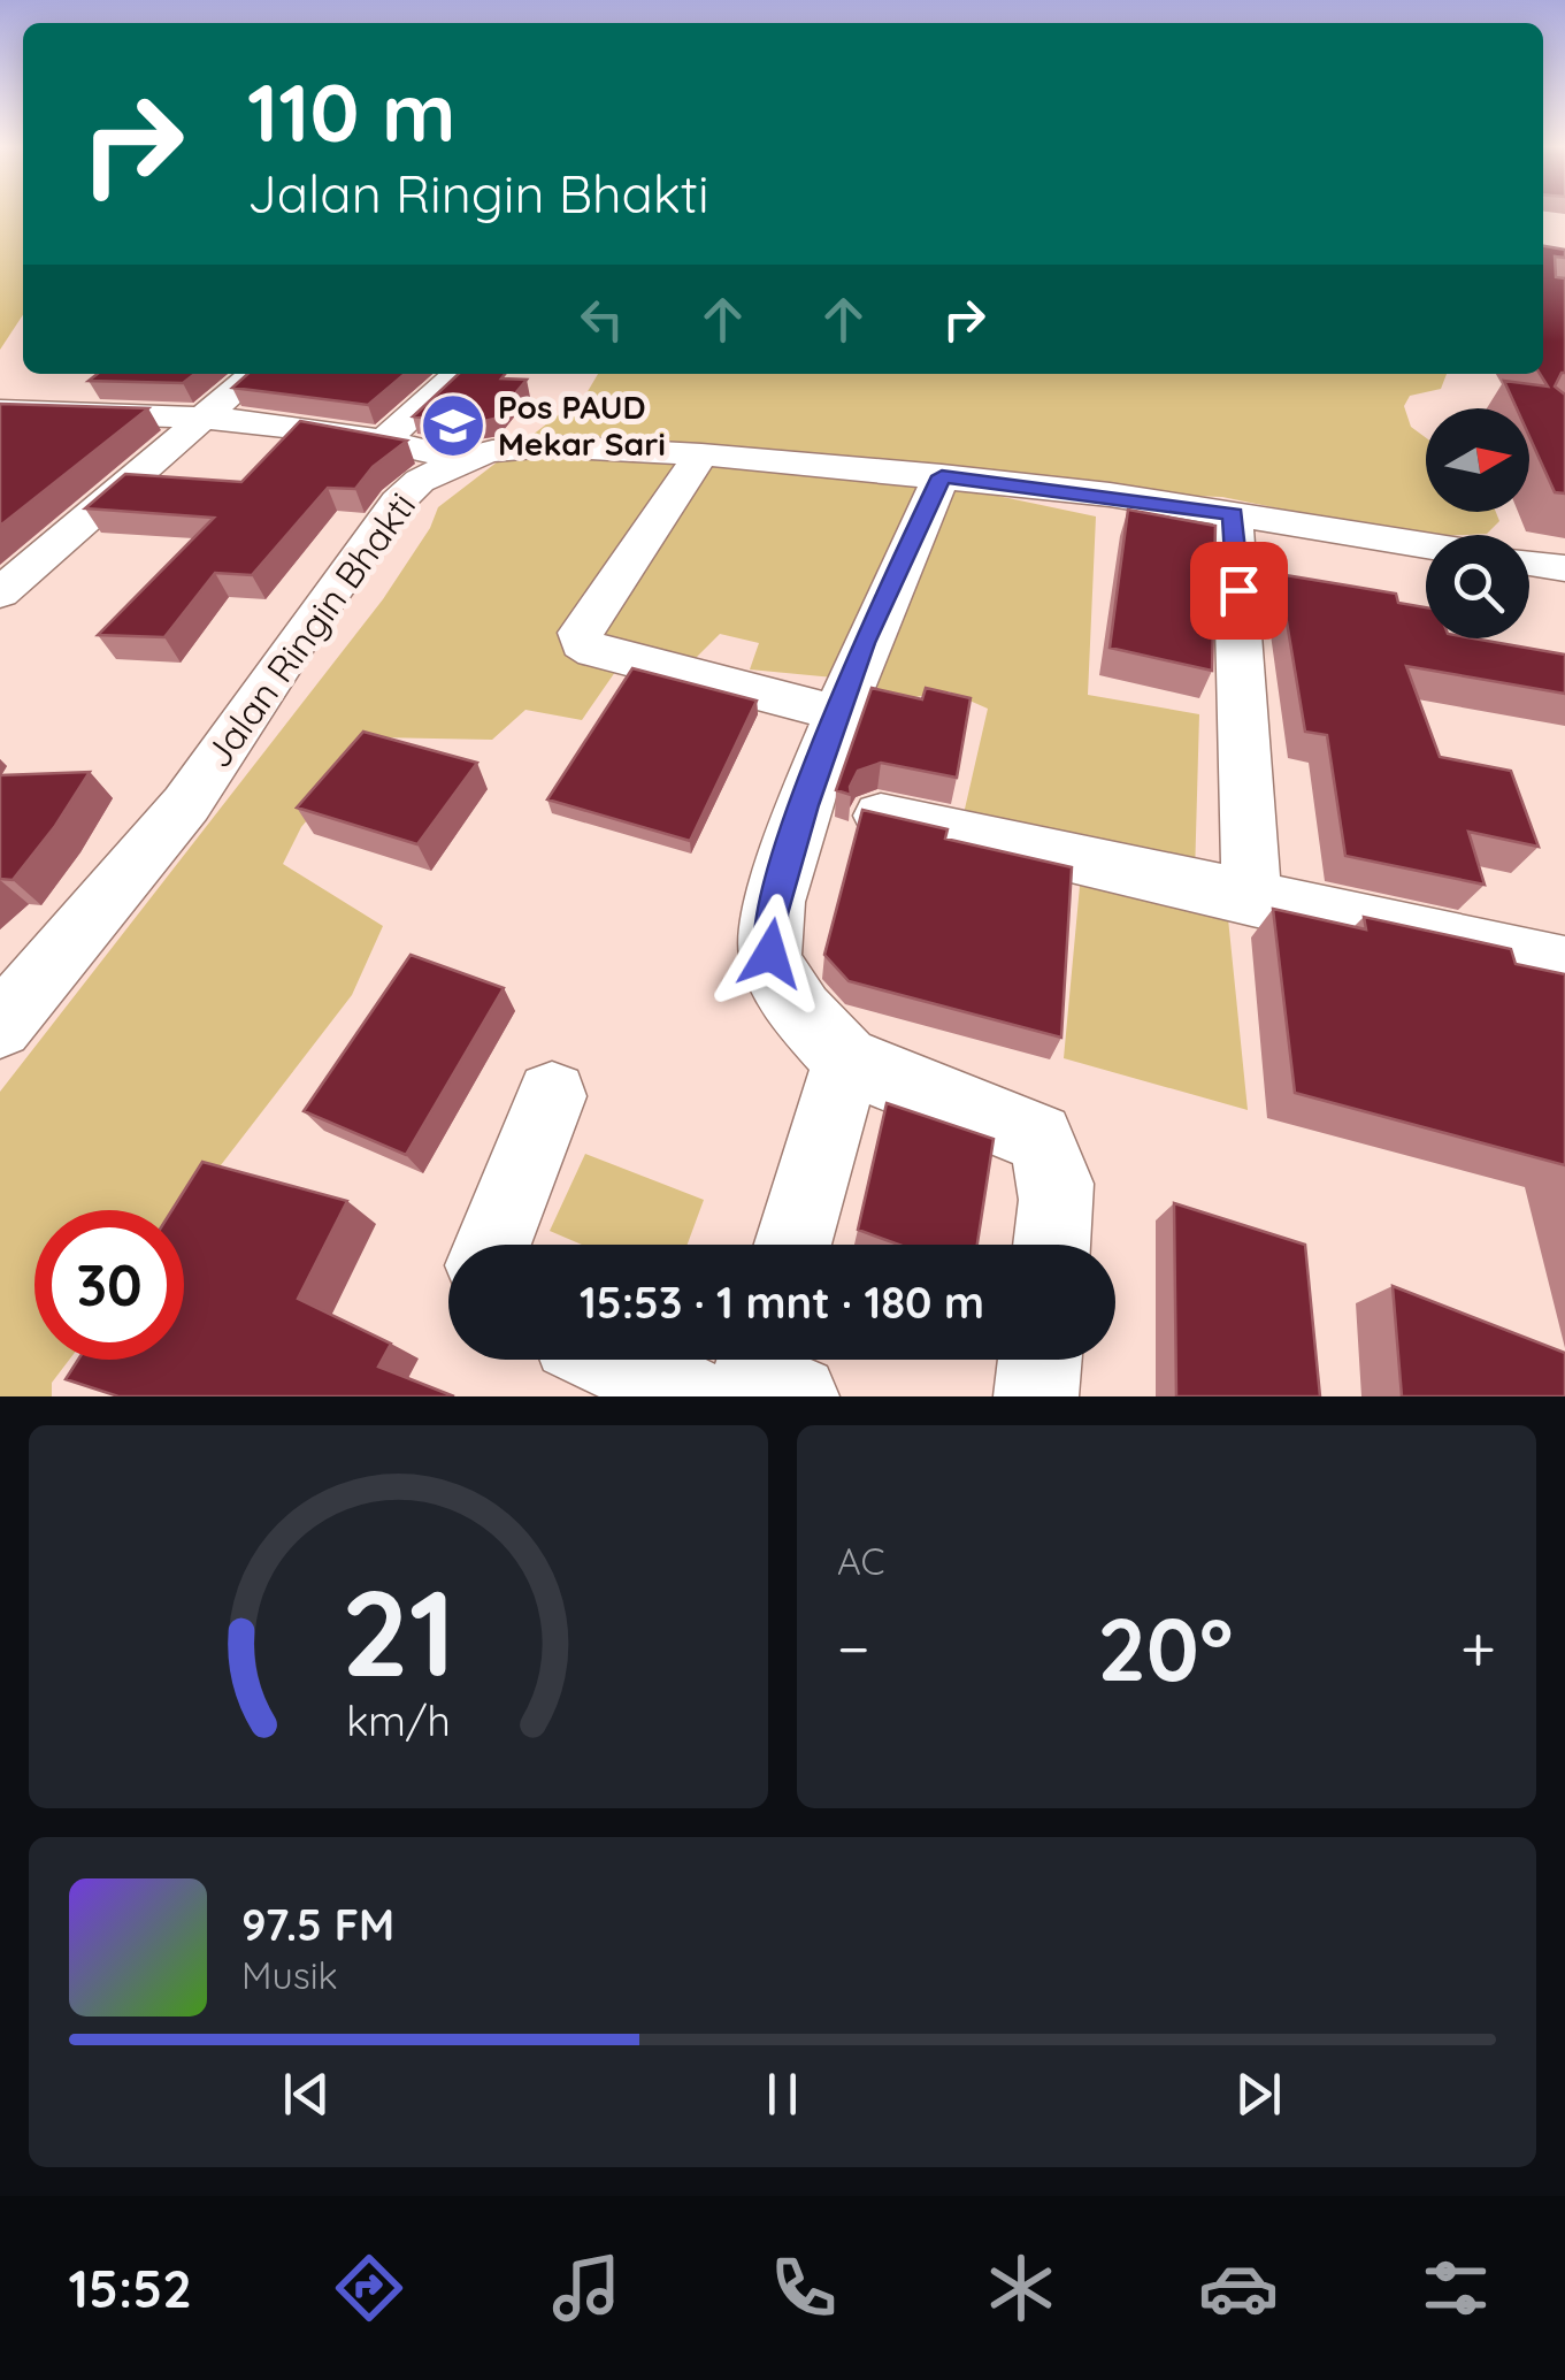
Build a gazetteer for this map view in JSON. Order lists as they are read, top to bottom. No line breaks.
{"streets":{"street":["Jalan Ringin Bhakti"]},"places":{"school or university":["Pos PAUD Mekar Sari"]},"north":"right","page":{"turn":["110 m","Jalan Ringin Bhakti"],"limit":"30","trip":"15:53 · 1 mnt · 180 m","tile":"AC","heat":["−","20°","+"],"song":["97.5 FM","Musik"],"tabs":"15:52","gauge":["21","km/h"]}}
